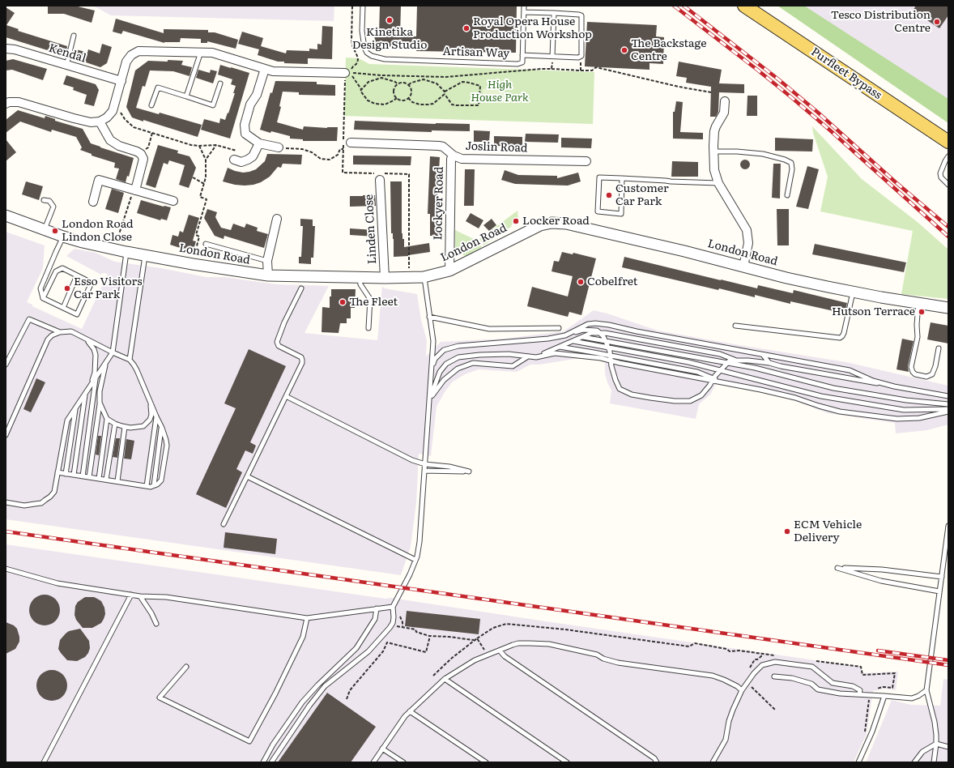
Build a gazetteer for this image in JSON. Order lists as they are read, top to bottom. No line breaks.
{"streets":{"main road":["Purfleet Bypass"],"street":["Kendal","Joslin Road","Lockyer Road","Linden Close","London Road"],"lane":["Artisan Way"]},"crossings":[["Joslin Road","Lockyer Road"],["Lockyer Road","London Road"],["Linden Close","London Road"]],"parks":["High House Park"],"places":["Kinetika Design Studio","Tesco Distribution Centre","Royal Opera House Production Workshop","The Backstage Centre","Customer Car Park","Locker Road","London Road Lindon Close","Cobelfret","Esso Visitors Car Park","The Fleet","Hutson Terrace","ECM Vehicle Delivery"]}
